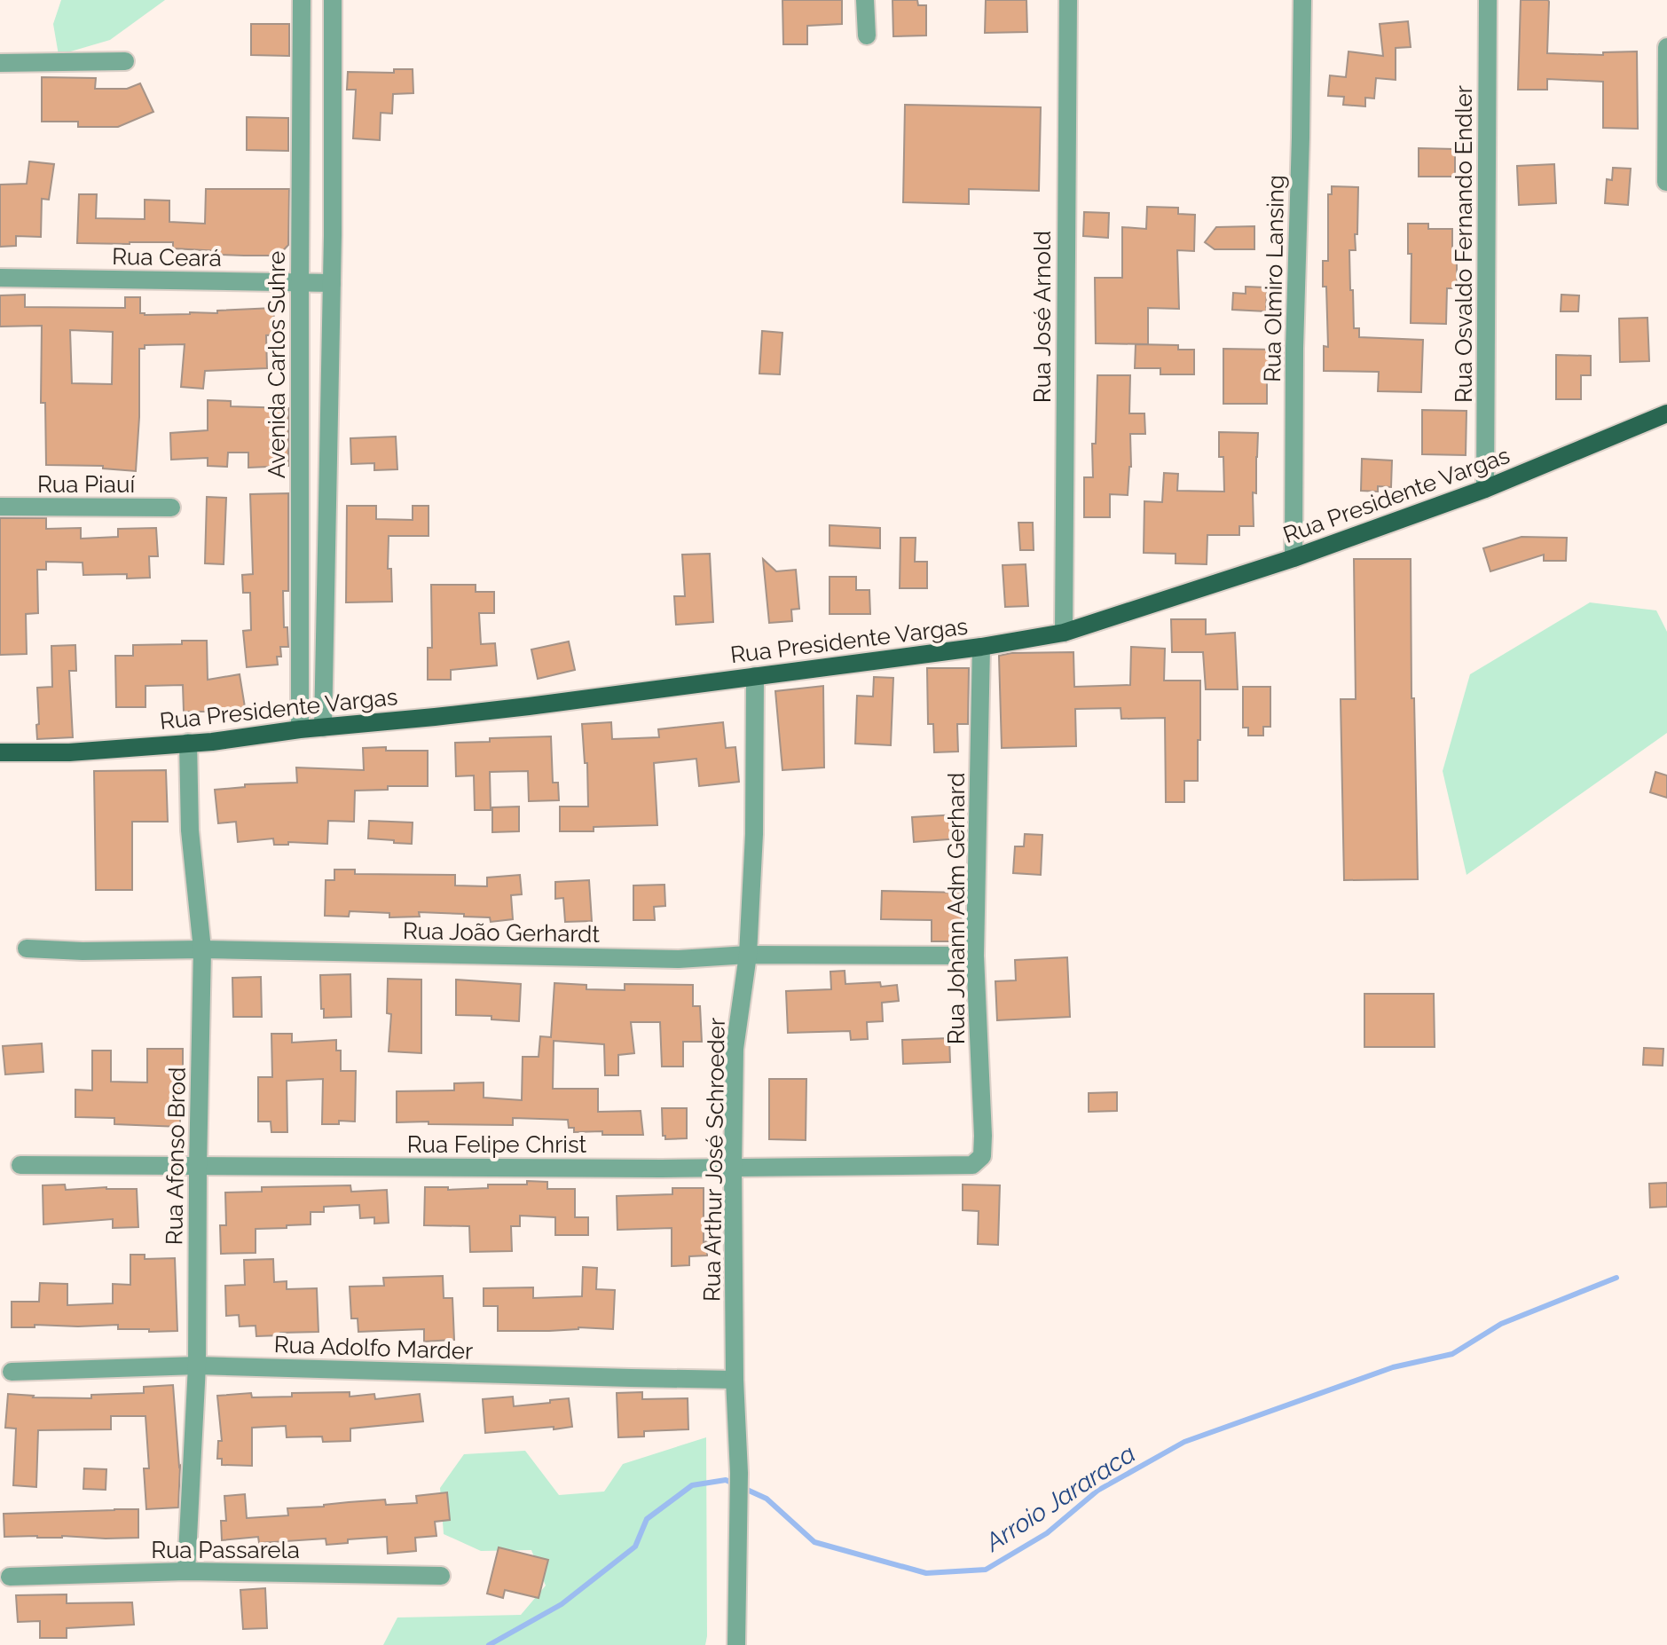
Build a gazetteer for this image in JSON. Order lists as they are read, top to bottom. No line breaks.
{"streets":{"main road":["Rua Presidente Vargas"],"street":["Rua Osvaldo Fernando Endler","Rua Ceará","Rua Olmiro Lansing","Rua José Arnold","Avenida Carlos Suhre","Rua Piauí","Rua Johann Adm Gerhard","Rua João Gerhardt","Rua Felipe Christ","Rua Afonso Brod","Rua Arthur José Schroeder","Rua Adolfo Marder","Rua Passarela"]},"crossings":[["Rua Osvaldo Fernando Endler","Rua Presidente Vargas"],["Rua Ceará","Avenida Carlos Suhre"],["Rua Olmiro Lansing","Rua Presidente Vargas"],["Rua José Arnold","Rua Presidente Vargas"],["Avenida Carlos Suhre","Rua Presidente Vargas"],["Rua Presidente Vargas","Rua Johann Adm Gerhard"],["Rua Presidente Vargas","Rua Afonso Brod"],["Rua Presidente Vargas","Rua Arthur José Schroeder"],["Rua Johann Adm Gerhard","Rua João Gerhardt"],["Rua Johann Adm Gerhard","Rua Felipe Christ"],["Rua João Gerhardt","Rua Afonso Brod"],["Rua João Gerhardt","Rua Arthur José Schroeder"],["Rua Felipe Christ","Rua Afonso Brod"],["Rua Felipe Christ","Rua Arthur José Schroeder"],["Rua Afonso Brod","Rua Adolfo Marder"],["Rua Afonso Brod","Rua Passarela"],["Rua Arthur José Schroeder","Rua Adolfo Marder"]],"water":["Arroio Jararaca"]}
